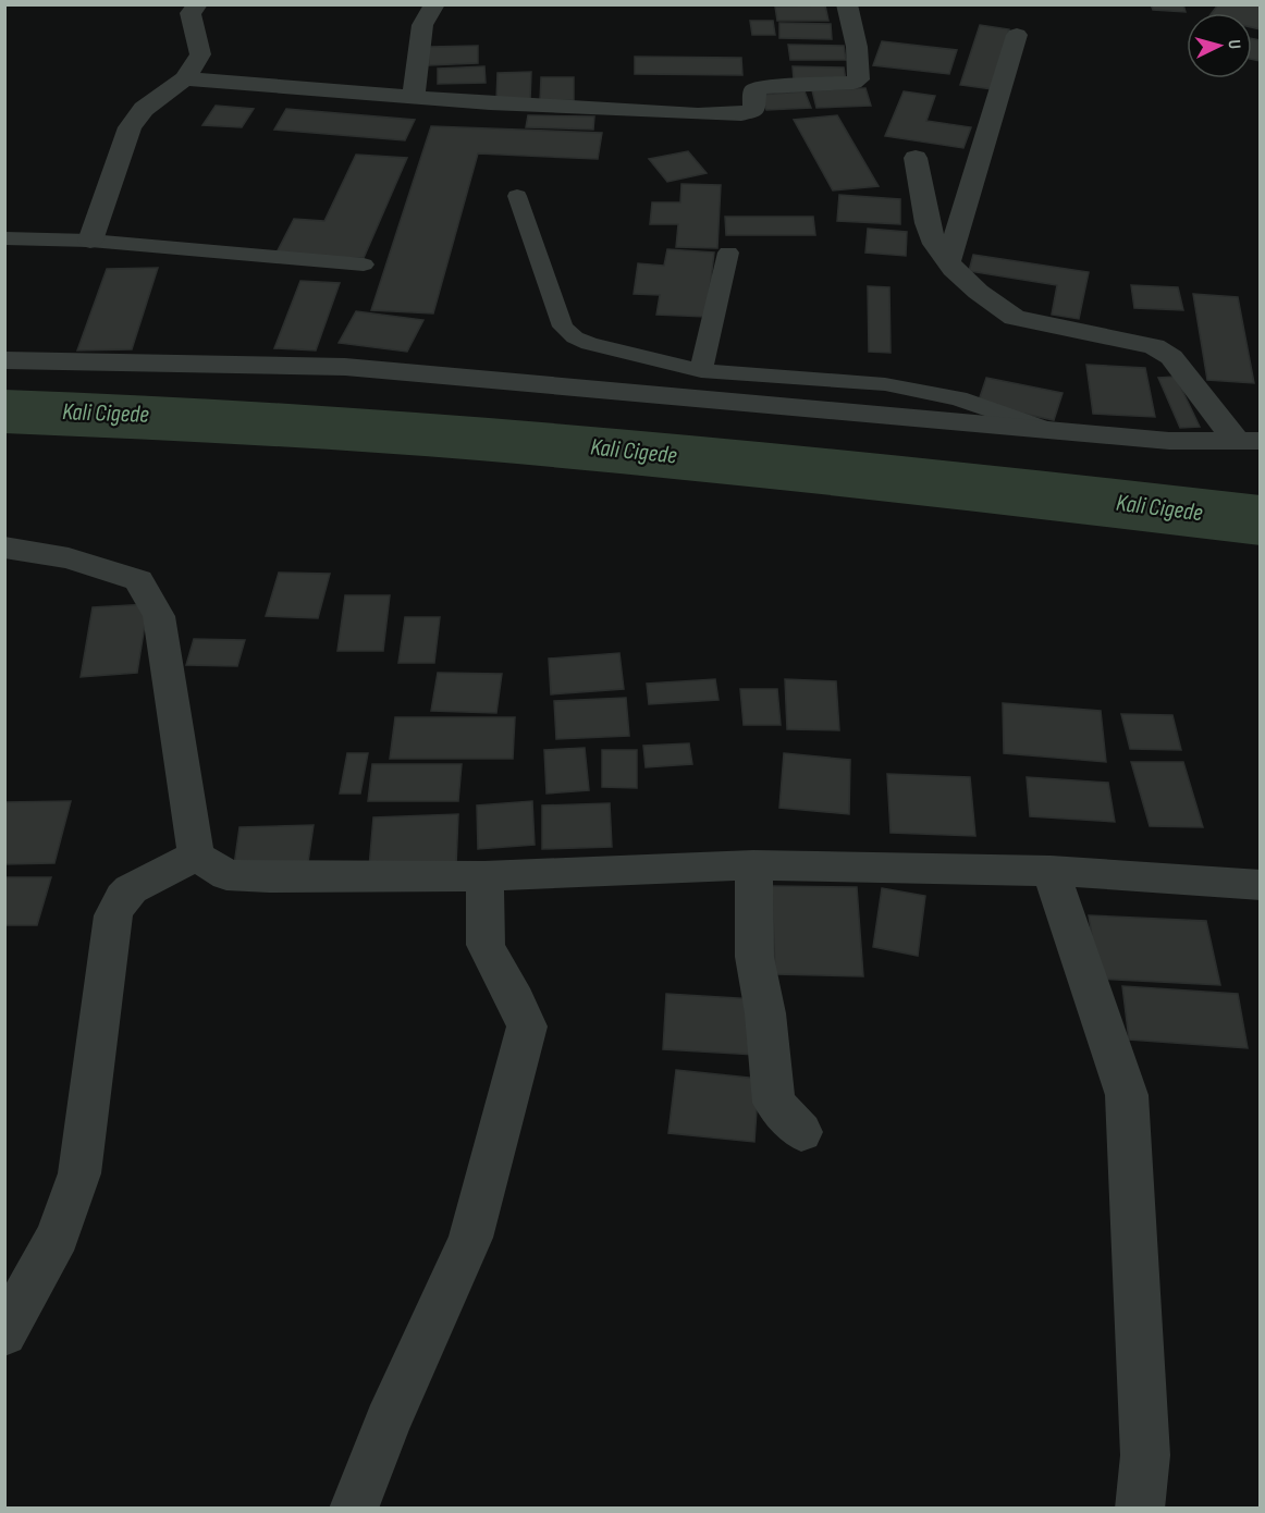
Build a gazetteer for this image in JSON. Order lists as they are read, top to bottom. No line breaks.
{"water":["Kali Cigede"],"north":"right"}
